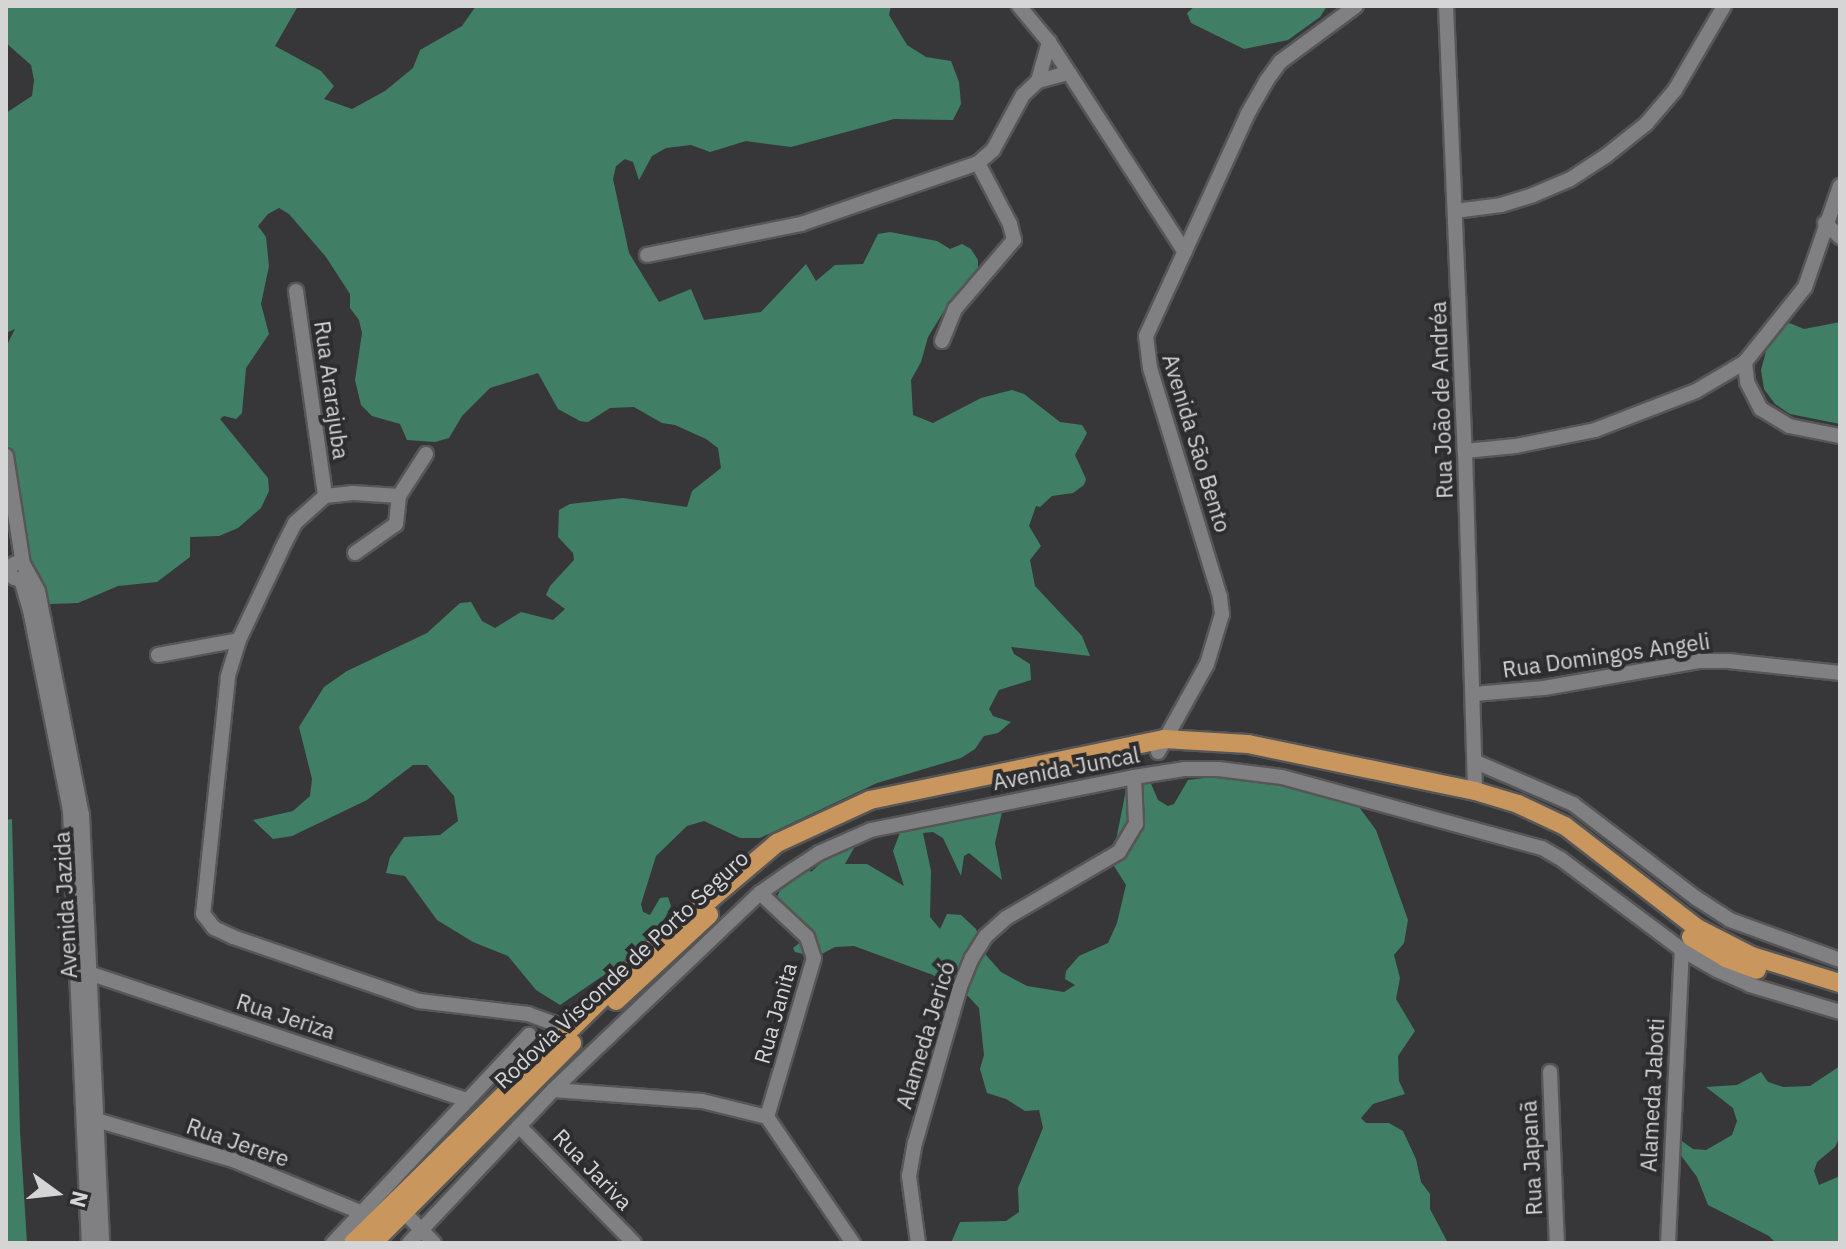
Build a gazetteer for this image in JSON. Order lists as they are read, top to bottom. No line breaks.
{"streets":{"main road":["Rodovia Visconde de Porto Seguro"],"street":["Rua Ararajuba","Rua João de Andréa","Avenida São Bento","Rua Domingos Angeli","Avenida Juncal","Avenida Jazida","Rua Janita","Rua Jeriza","Alameda Jericó","Alameda Jaboti","Rua Jerere","Rua Japanã","Rua Jariva"]},"crossings":[["Rua João de Andréa","Rua Domingos Angeli"],["Rua João de Andréa","Rodovia Visconde de Porto Seguro"],["Avenida São Bento","Rodovia Visconde de Porto Seguro"],["Avenida Juncal","Rua Janita"],["Avenida Juncal","Alameda Jericó"],["Avenida Juncal","Alameda Jaboti"],["Avenida Juncal","Rua Jariva"],["Avenida Jazida","Rua Jeriza"],["Avenida Jazida","Rua Jerere"],["Rodovia Visconde de Porto Seguro","Rua Jerere"]],"north":"right"}
